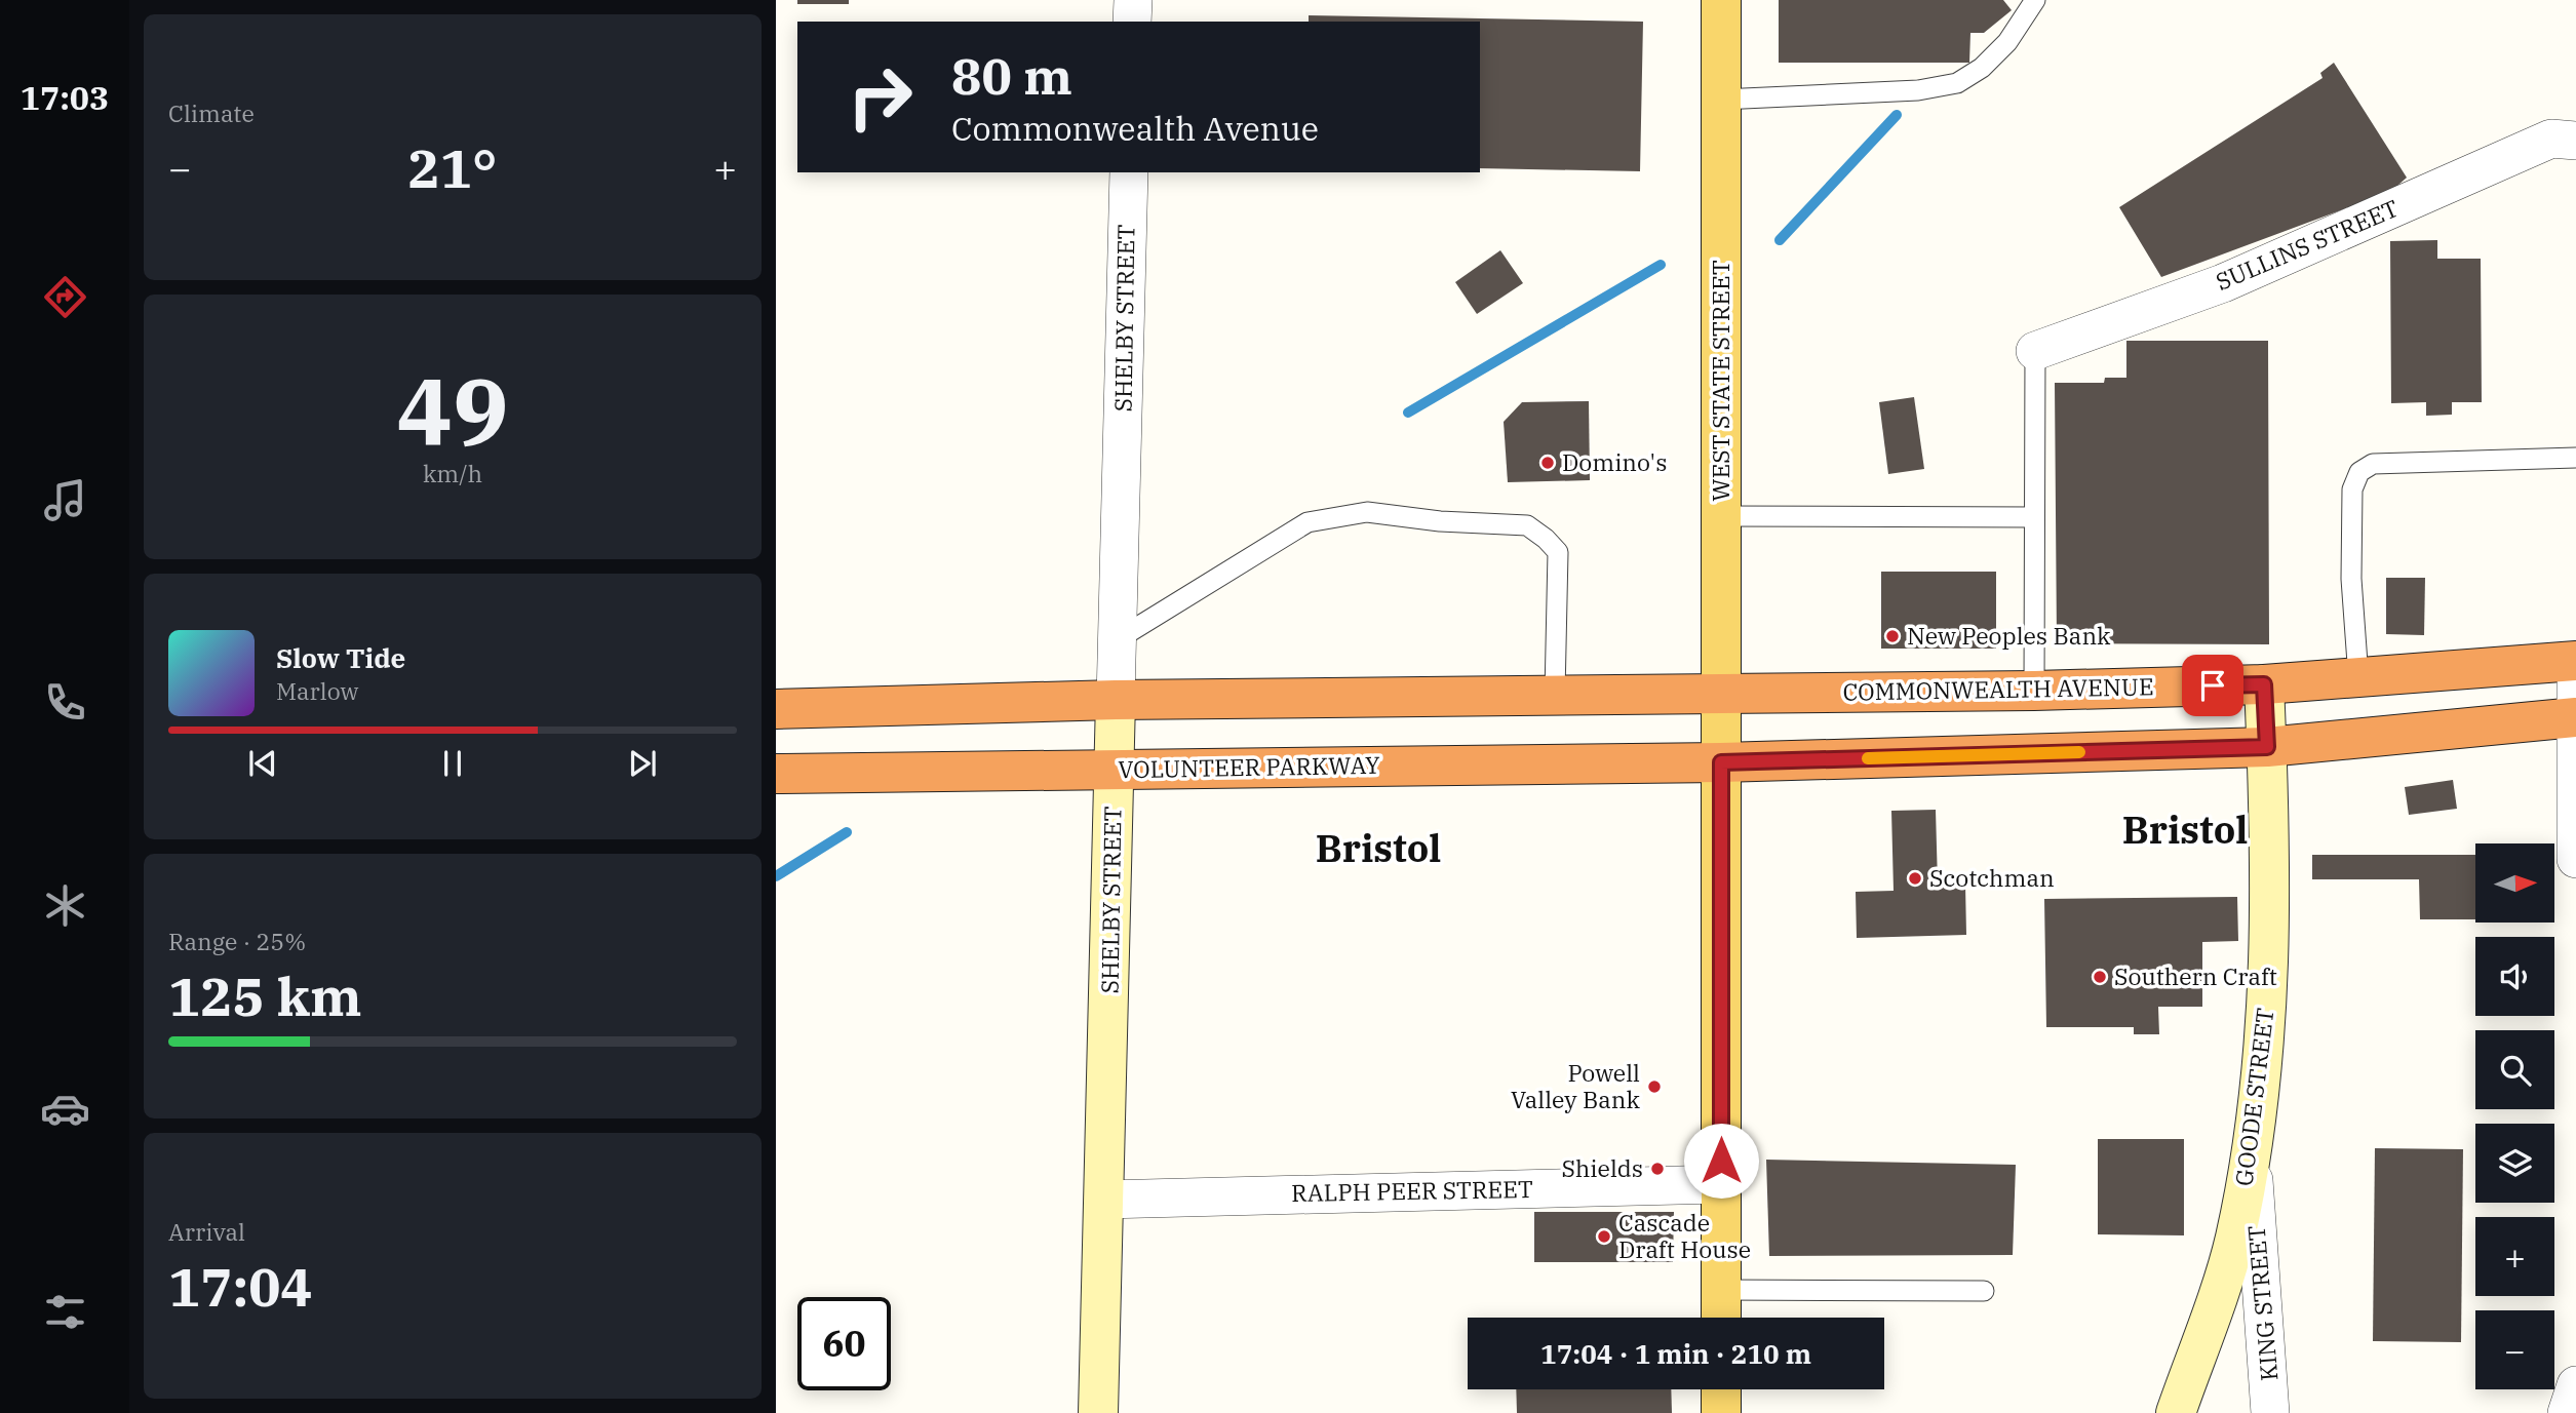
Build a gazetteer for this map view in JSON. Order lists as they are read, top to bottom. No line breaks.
{"streets":{"highway":["COMMONWEALTH AVENUE","VOLUNTEER PARKWAY"],"main road":["SHELBY STREET","WEST STATE STREET","GOODE STREET"],"street":["SULLINS STREET","RALPH PEER STREET","KING STREET"]},"crossings":[["SHELBY STREET","VOLUNTEER PARKWAY"],["SHELBY STREET","RALPH PEER STREET"],["WEST STATE STREET","COMMONWEALTH AVENUE"],["WEST STATE STREET","VOLUNTEER PARKWAY"],["WEST STATE STREET","RALPH PEER STREET"],["COMMONWEALTH AVENUE","GOODE STREET"],["GOODE STREET","KING STREET"]],"districts":["Bristol","Bristol"],"places":["Domino's","New Peoples Bank","Scotchman","Southern Craft","Powell Valley Bank","Shields","Cascade Draft House"],"north":"right","page":{"tabs":"17:03","tile":["Climate",["49","km/h"],["Range · 25%","125 km"],["Arrival","17:04"]],"turn":["80 m","Commonwealth Avenue"],"heat":["−","21°","+"],"song":["Slow Tide","Marlow"],"map_buttons":["+","−"],"limit":"60","trip":"17:04 · 1 min · 210 m"}}
